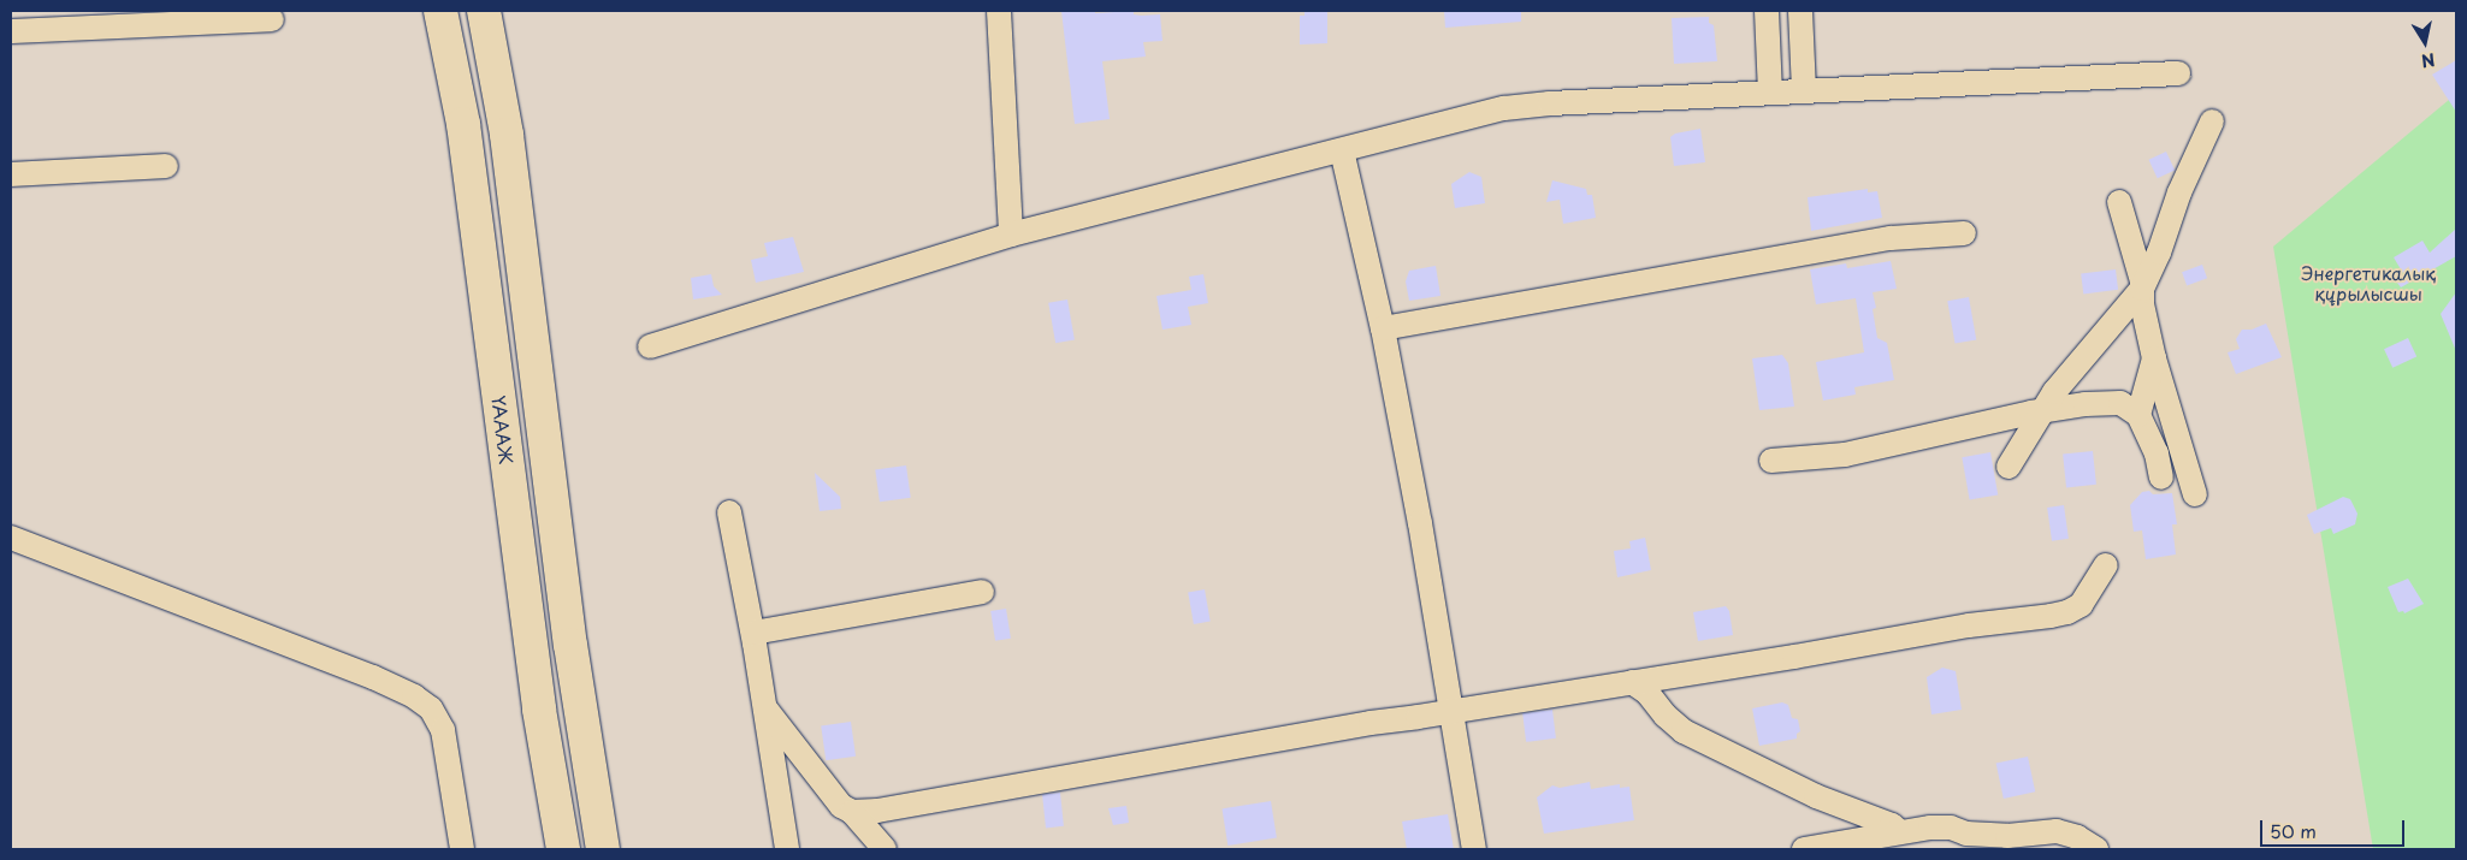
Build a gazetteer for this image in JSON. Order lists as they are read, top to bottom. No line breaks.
{"streets":{"highway":["ҮАААЖ"]},"parks":["Энергетикалық құрылысшы"],"scale_bar":"50 m","north":"bottom"}
